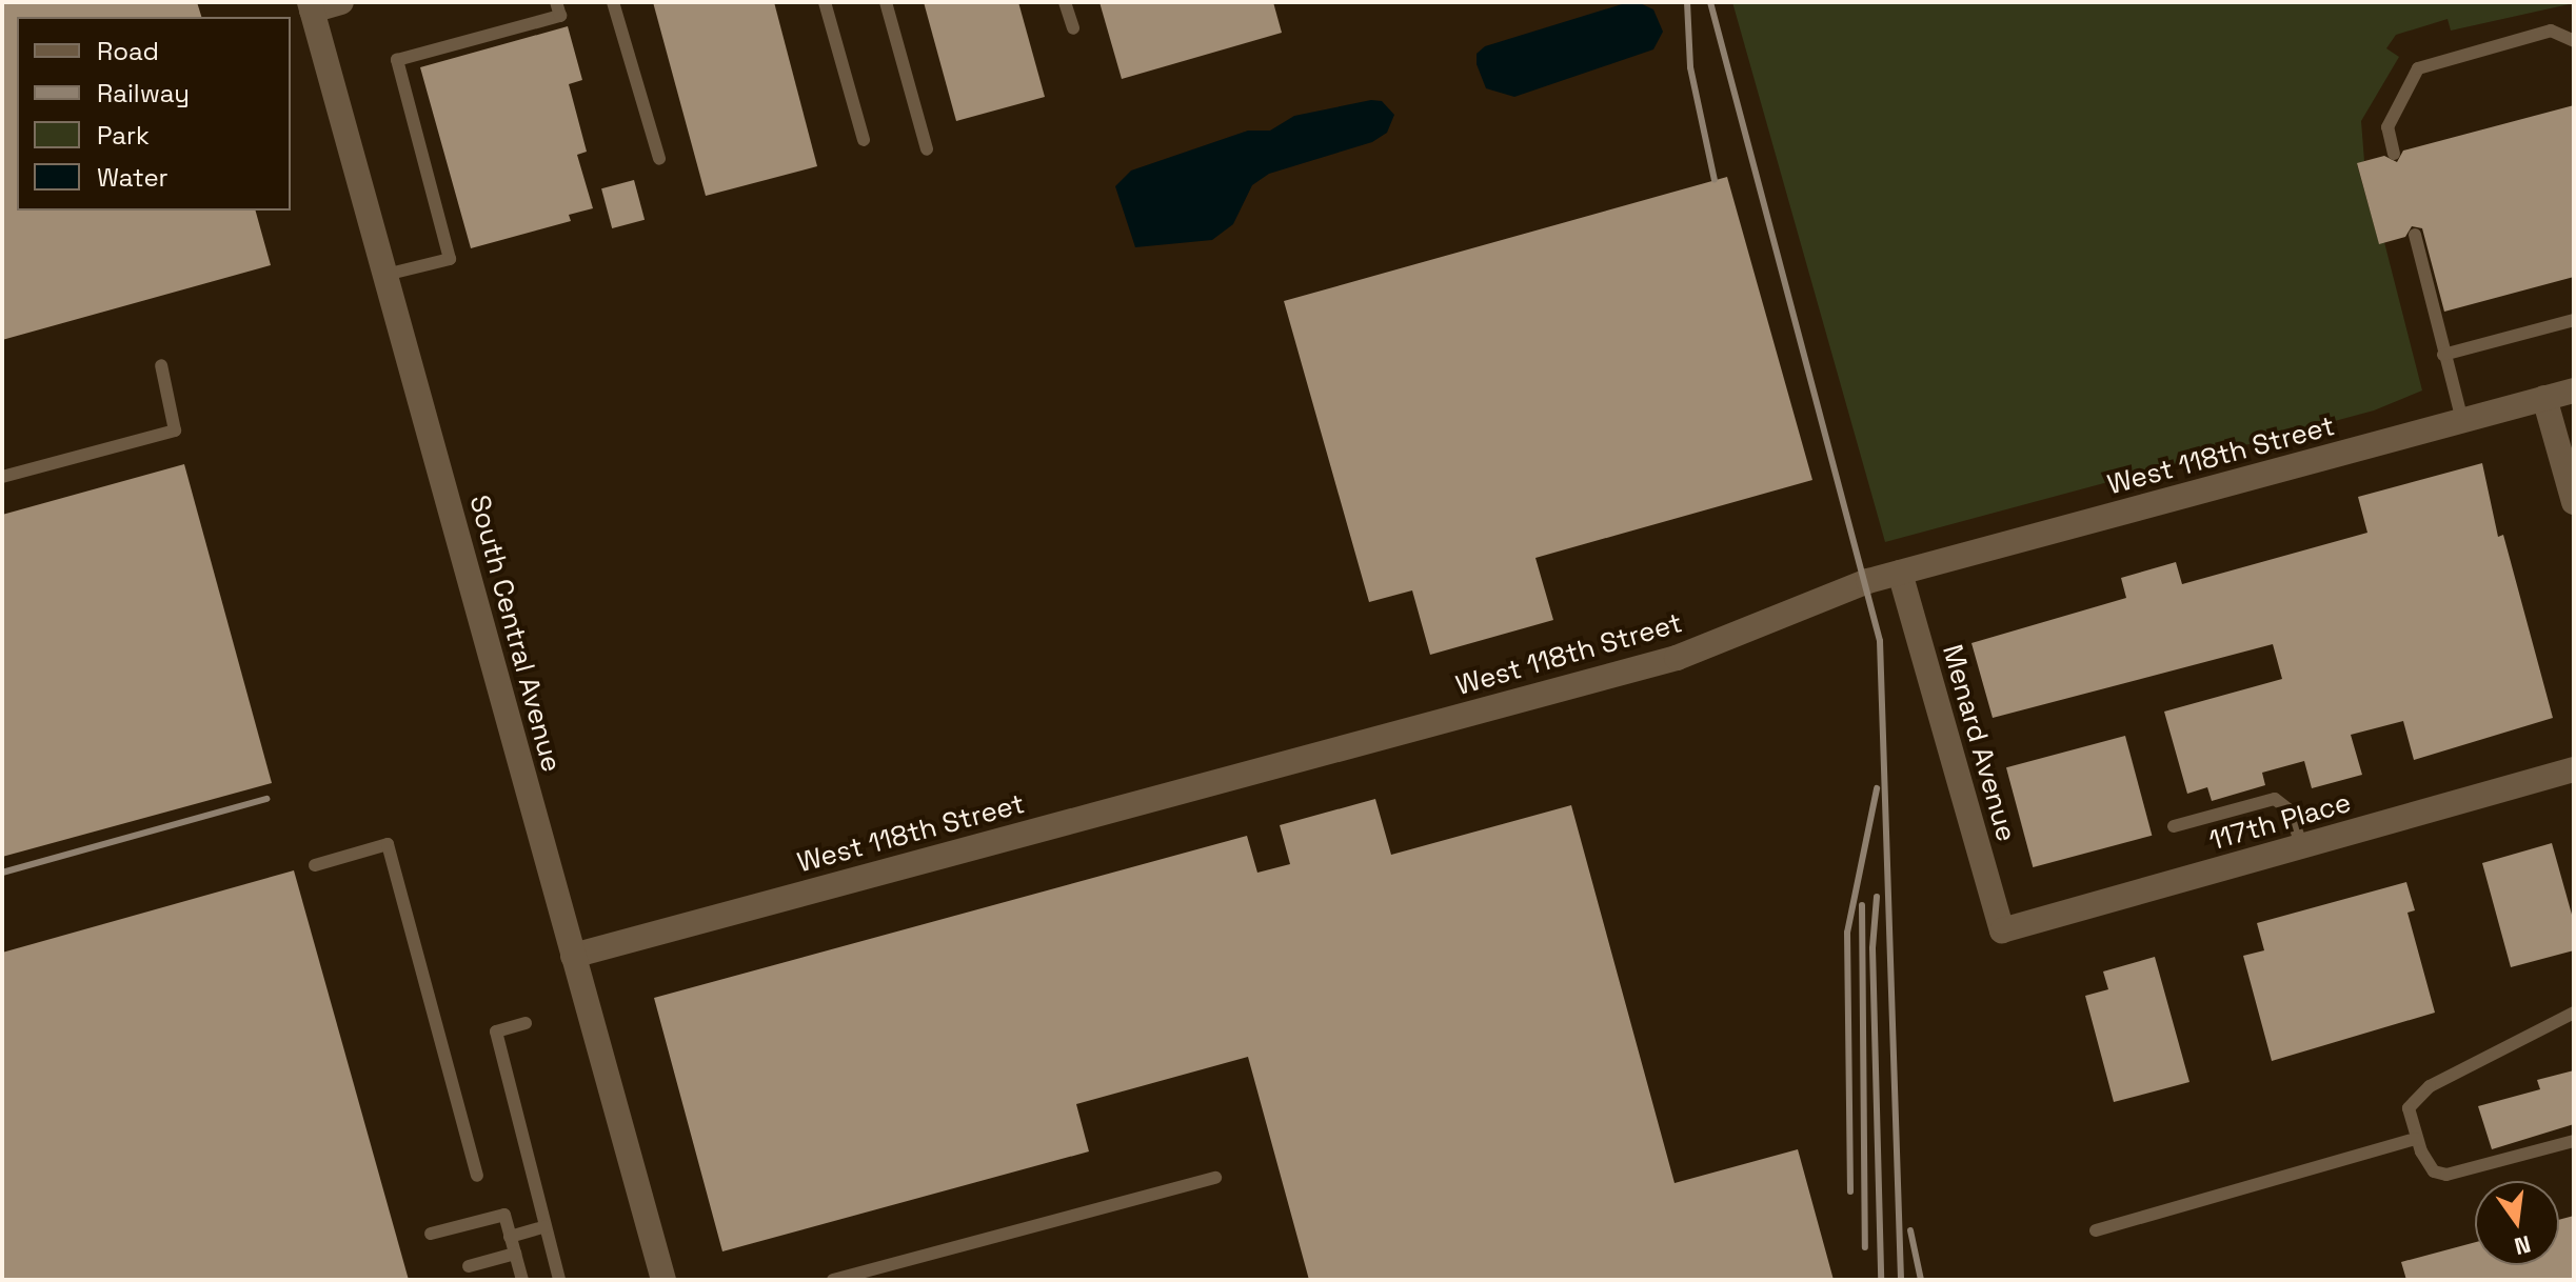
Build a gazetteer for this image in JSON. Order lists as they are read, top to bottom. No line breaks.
{"streets":{"street":["West 118th Street","South Central Avenue","Menard Avenue","117th Place"]},"crossings":[["West 118th Street","South Central Avenue"],["West 118th Street","Menard Avenue"],["Menard Avenue","117th Place"]],"legend":["Road","Railway","Park","Water"],"north":"bottom"}
